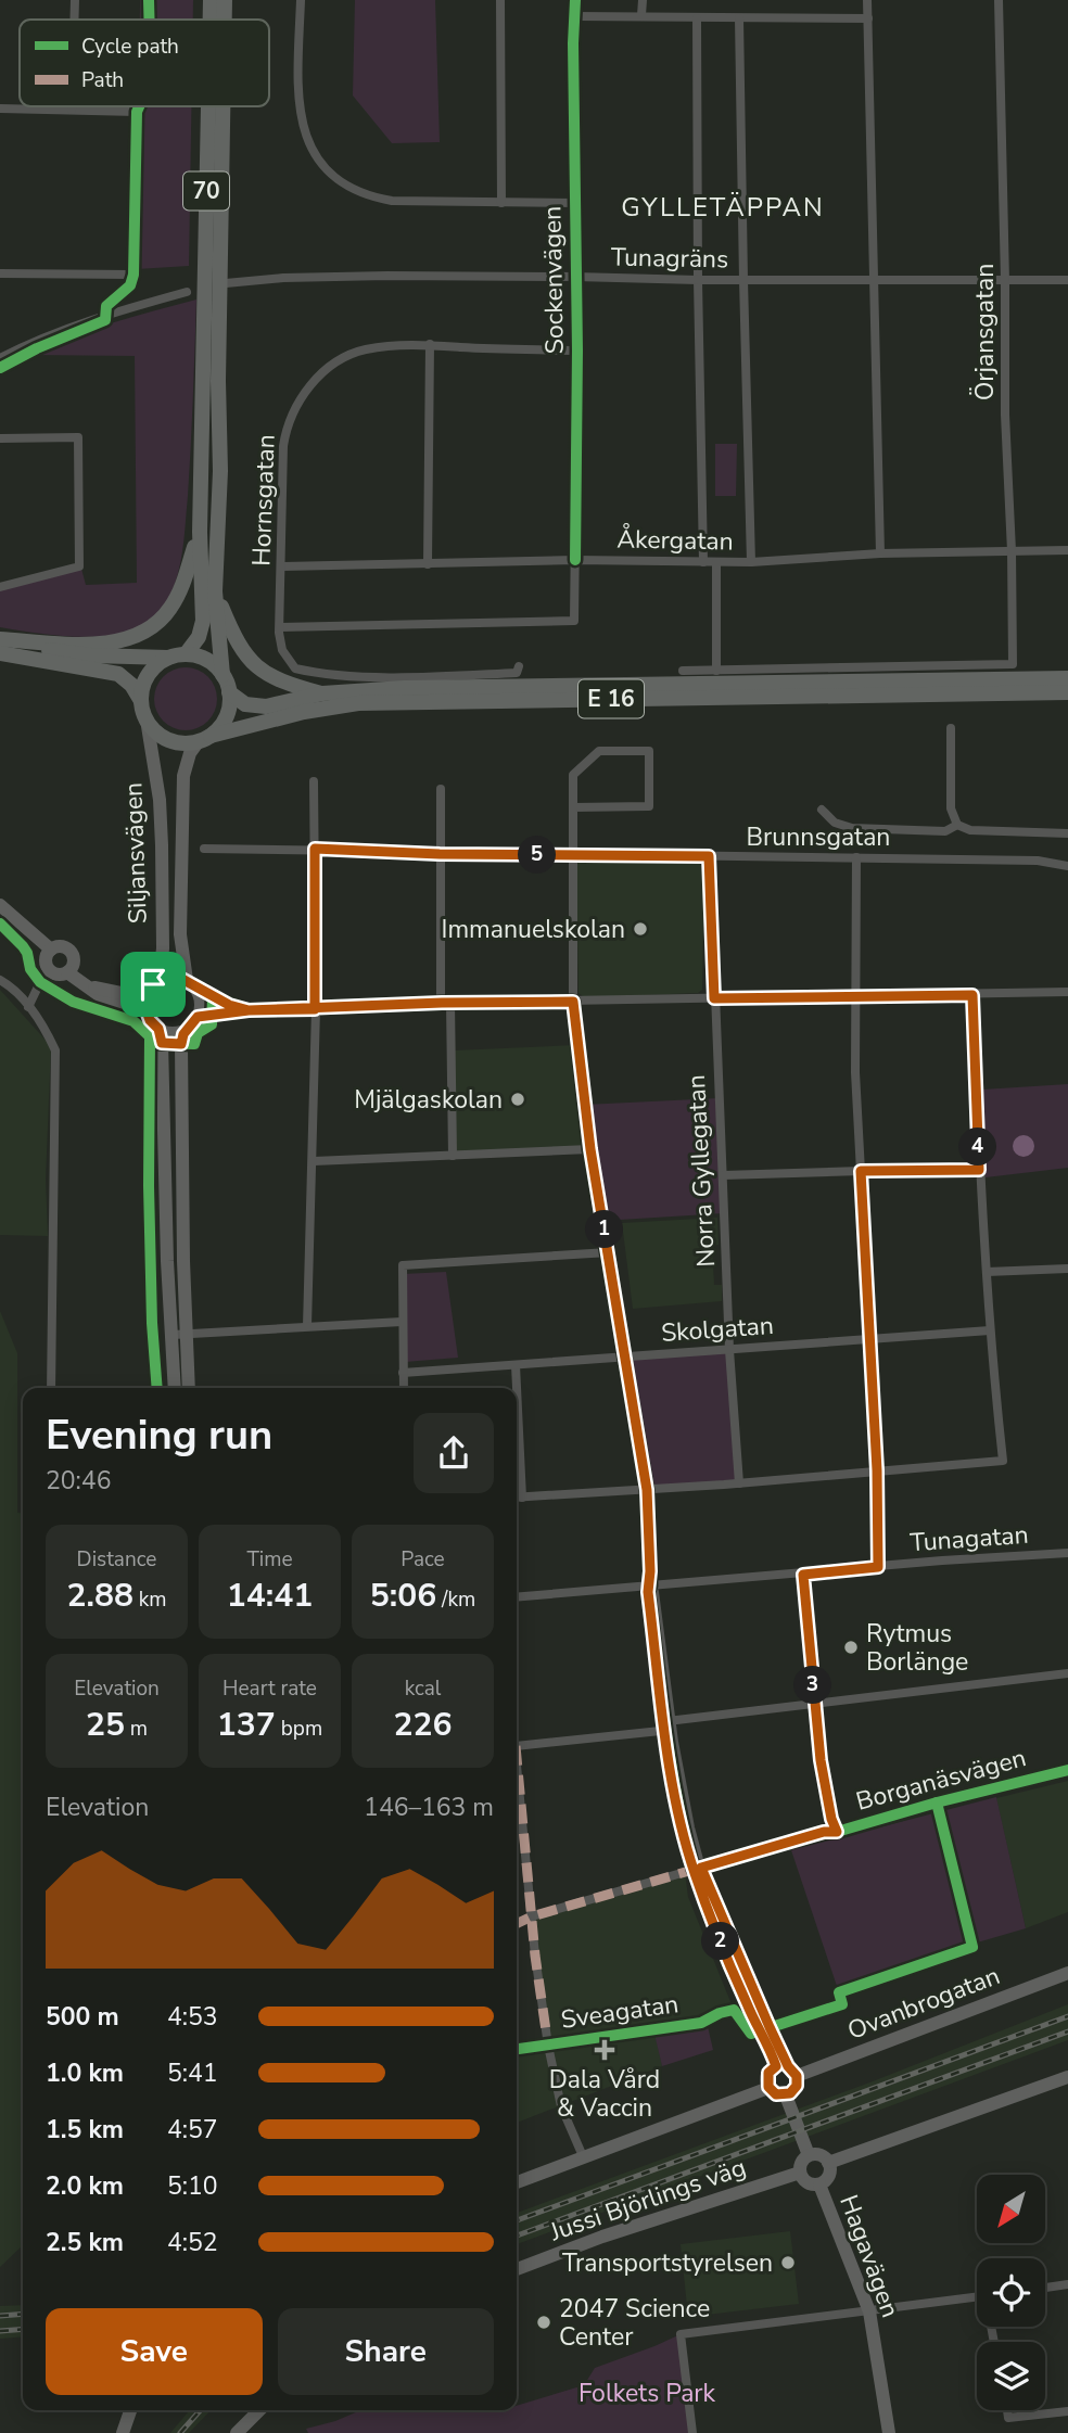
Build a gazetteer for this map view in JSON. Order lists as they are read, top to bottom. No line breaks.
{"streets":{"highway":["70","E 16"],"street":["Tunagräns","Sockenvägen","Örjansgatan","Hornsgatan","Åkergatan","Brunnsgatan","Siljansvägen","Norra Gyllegatan","Skolgatan","Tunagatan","Borganäsvägen","Ovanbrogatan","Sveagatan","Jussi Björlings väg","Hagavägen"]},"crossings":[["70","E 16"],["70","Siljansvägen"],["Tunagräns","Sockenvägen"],["Tunagräns","Örjansgatan"],["Sockenvägen","Hornsgatan"],["Sockenvägen","Åkergatan"],["Örjansgatan","Åkergatan"],["Hornsgatan","Åkergatan"],["E 16","Siljansvägen"],["Brunnsgatan","Norra Gyllegatan"],["Norra Gyllegatan","Skolgatan"],["Jussi Björlings väg","Hagavägen"]],"districts":["GYLLETÄPPAN"],"parks":["Folkets Park"],"places":{"other":["Immanuelskolan","Mjälgaskolan","Rytmus Borlänge","Transportstyrelsen","2047 Science Center"],"health":["Dala Vård & Vaccin"]},"legend":["Cycle path","Path"],"north":"bottom left","page":{"pins":["5","4","1","3","2"],"heading":["Evening run","20:46"],"stats":[["Distance","2.88 km"],["Time","14:41"],["Pace","5:06 /km"],["Elevation","25 m"],["Heart rate","137 bpm"],["kcal","226"]],"chart":["Elevation","146–163 m"],"list":[{"name":"500 m","note":"4:53"},{"name":"1.0 km","note":"5:41"},{"name":"1.5 km","note":"4:57"},{"name":"2.0 km","note":"5:10"},{"name":"2.5 km","note":"4:52"}],"buttons":["Save","Share"]}}
